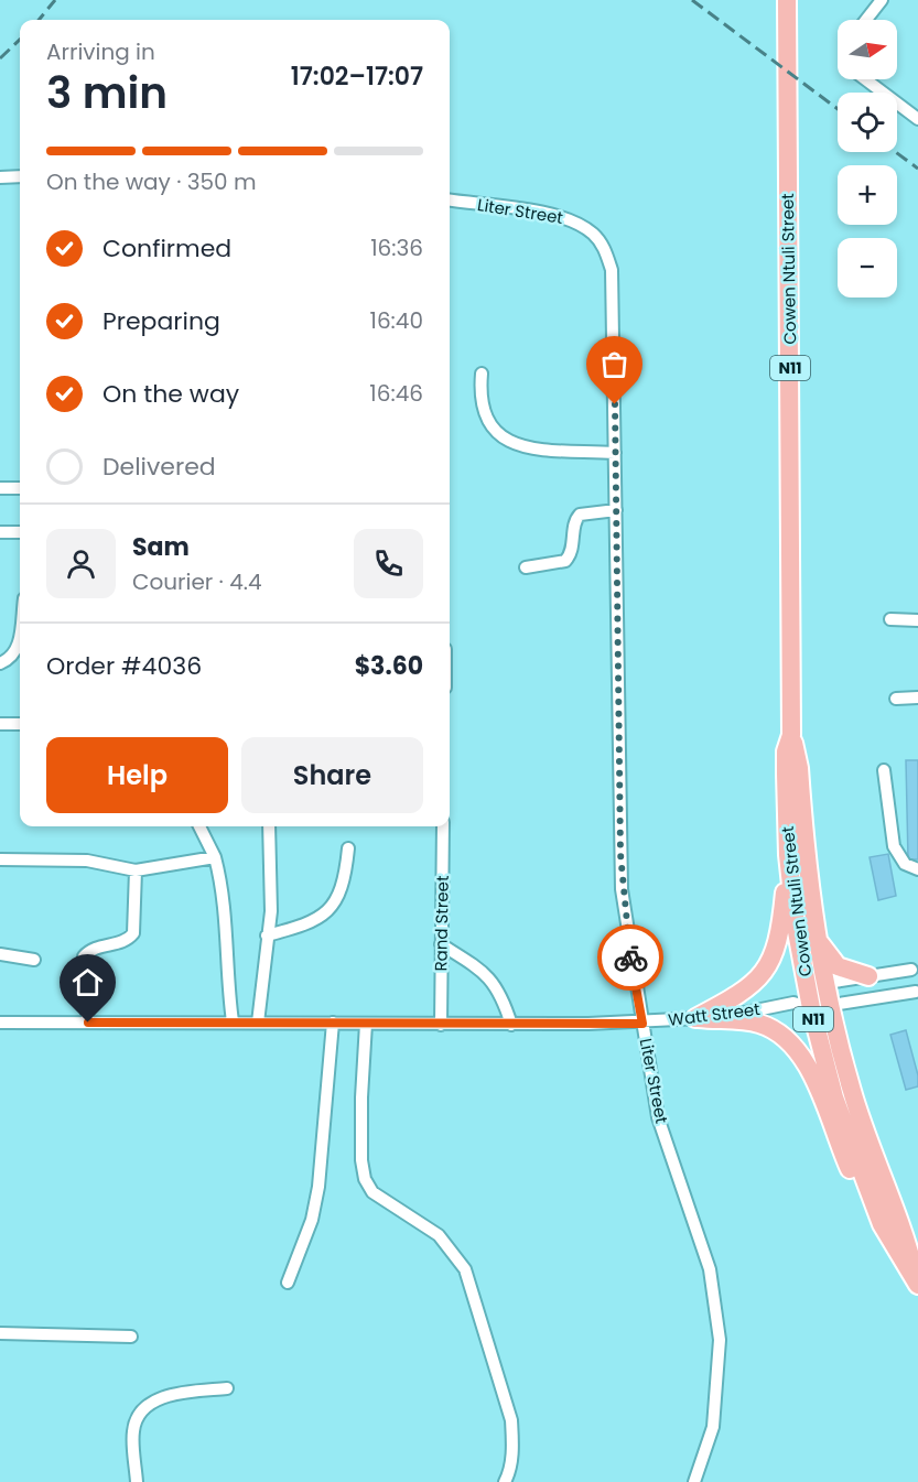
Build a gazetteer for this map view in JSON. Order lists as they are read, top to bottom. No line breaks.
{"streets":{"highway":["Cowen Ntuli Street","N11"],"street":["Liter Street","Rand Street","Watt Street"]},"crossings":[["Liter Street","Watt Street"],["Cowen Ntuli Street","Watt Street"],["Rand Street","Watt Street"]],"north":"right","page":{"map_buttons":["+","−"],"heading":["3 min","Arriving in","17:02–17:07"],"panel":["Sam","Courier · 4.4","Order #4036","$3.60"],"bar":"On the way · 350 m","list":[["Confirmed","16:36"],["Preparing","16:40"],["On the way","16:46"],"Delivered"],"buttons":["Help","Share"]}}
